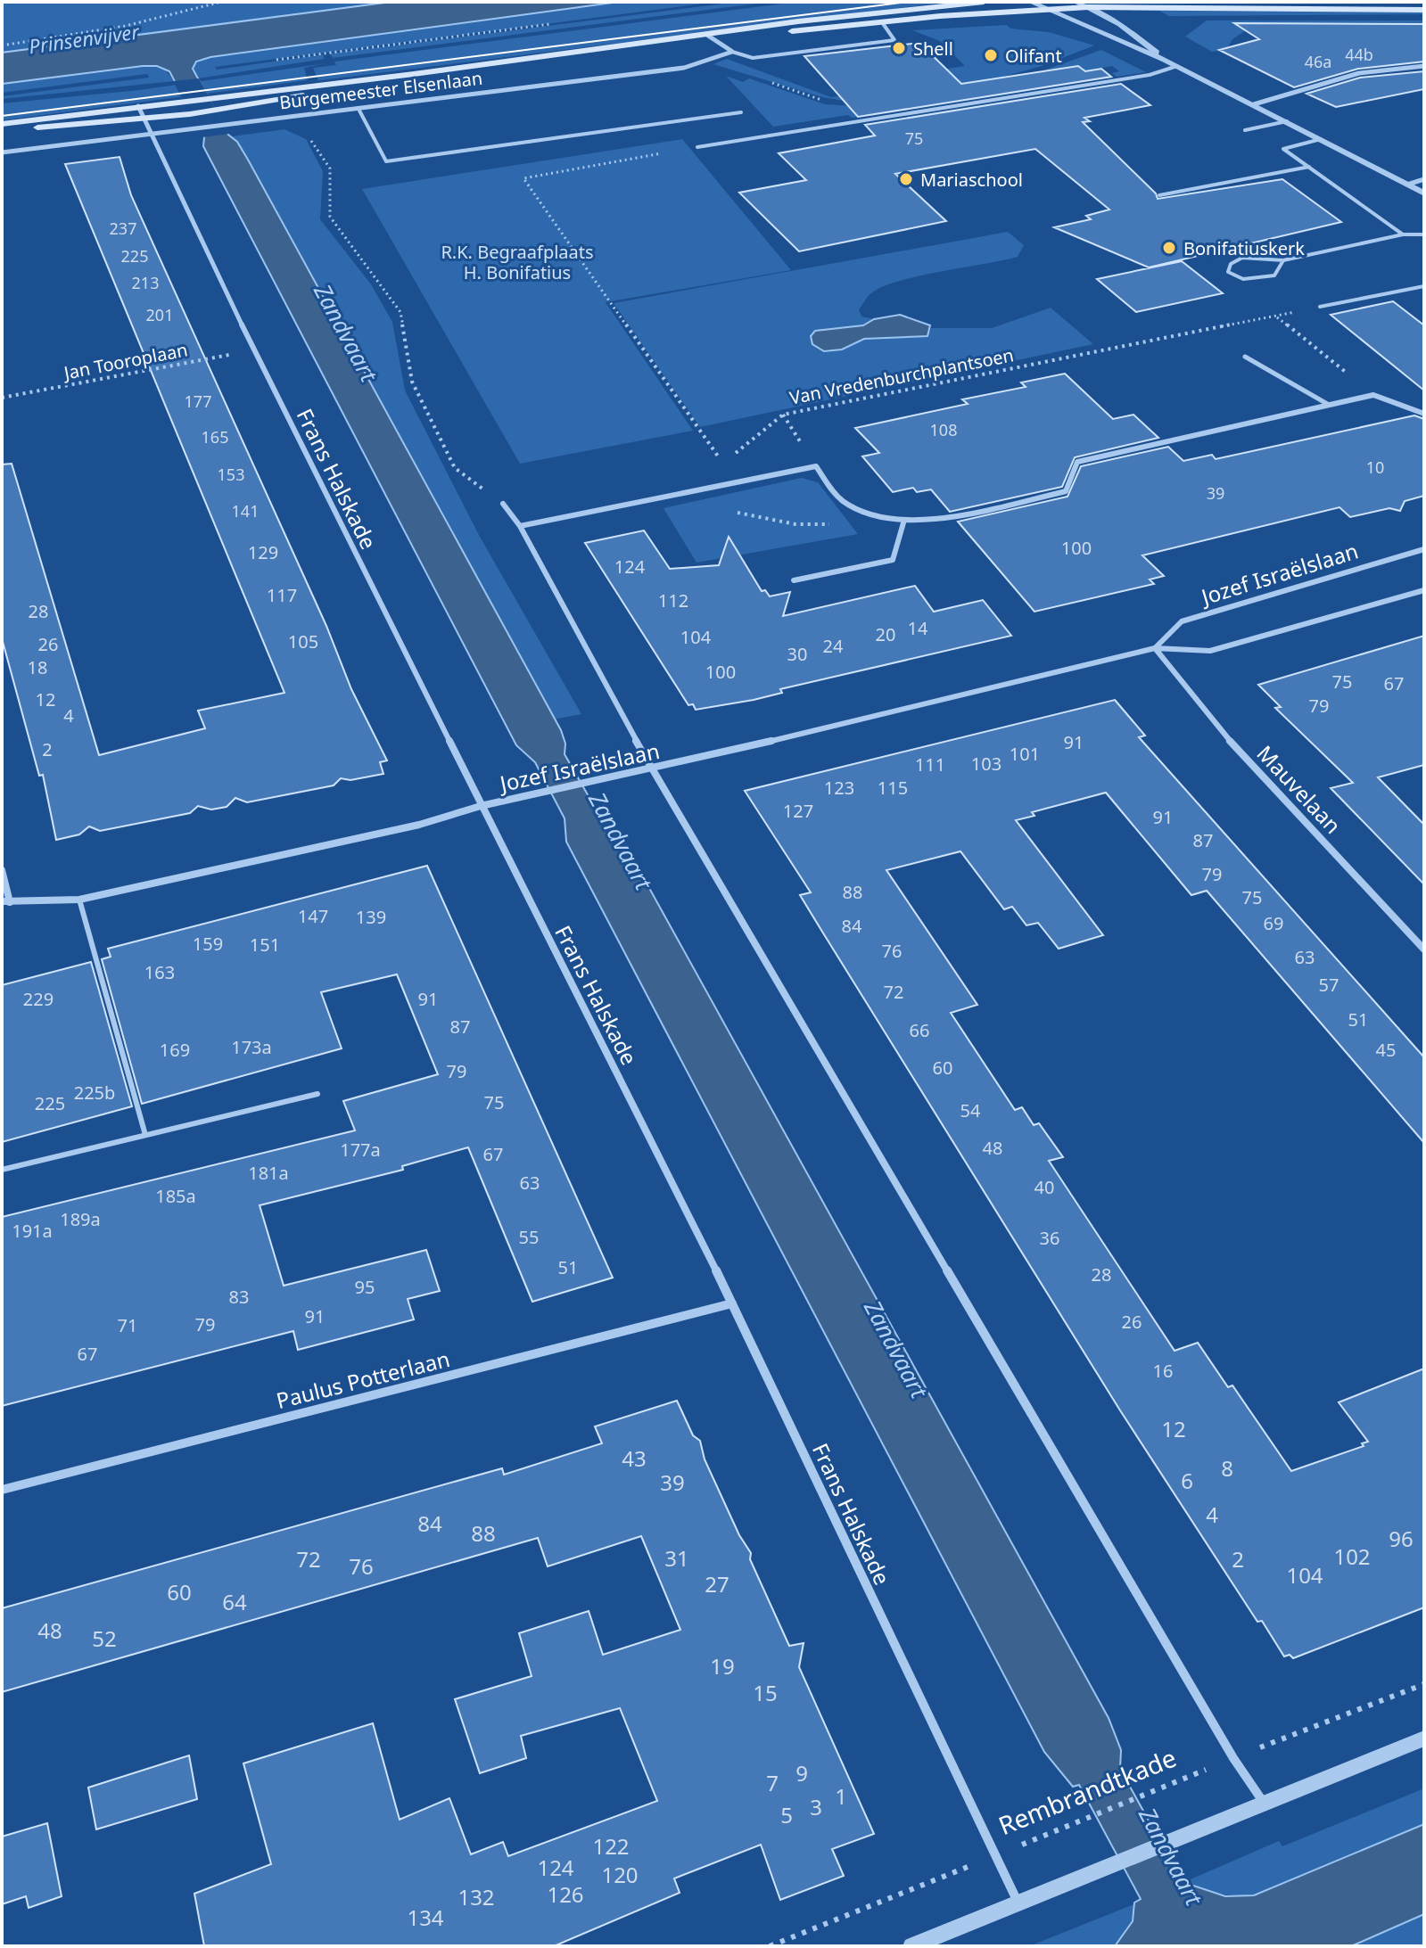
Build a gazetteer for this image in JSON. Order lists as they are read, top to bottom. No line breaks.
{"streets":{"main road":["Burgemeester Elsenlaan"],"street":["Frans Halskade","Jozef Israëlslaan","Mauvelaan","Paulus Potterlaan"],"path":["Jan Tooroplaan","Van Vredenburchplantsoen","Rembrandtkade"]},"crossings":[["Burgemeester Elsenlaan","Frans Halskade"],["Jan Tooroplaan","Frans Halskade"],["Frans Halskade","Jozef Israëlslaan"],["Frans Halskade","Paulus Potterlaan"],["Frans Halskade","Rembrandtkade"],["Jozef Israëlslaan","Mauvelaan"]],"water":["Prinsenvijver","Zandvaart"],"parks":["R.K. Begraafplaats H. Bonifatius"],"places":["Shell","Olifant","Mariaschool","Bonifatiuskerk"],"house_numbers":["44b","46a","75","237","225","213","201","177","108","165","10","153","39","141","100","129","124","117","112","28","14","20","104","105","26","24","30","18","100","75","67","12","79","4","91","2","101","103","111","123","115","127","91","87","79","88","75","147","139","69","84","159","151","76","63","163","57","72","229","91","51","87","66","173a","169","45","60","79","225b","75","225","54","48","177a","67","181a","63","40","185a","189a","191a","55","36","51","28","95","83","91","26","79","71","67","16","12","43","8","6","39","4","84","88","96","102","31","72","2","76","104","27","60","64","48","52","19","15","9","7","1","3","5","122","124","120","126","132","134"]}
